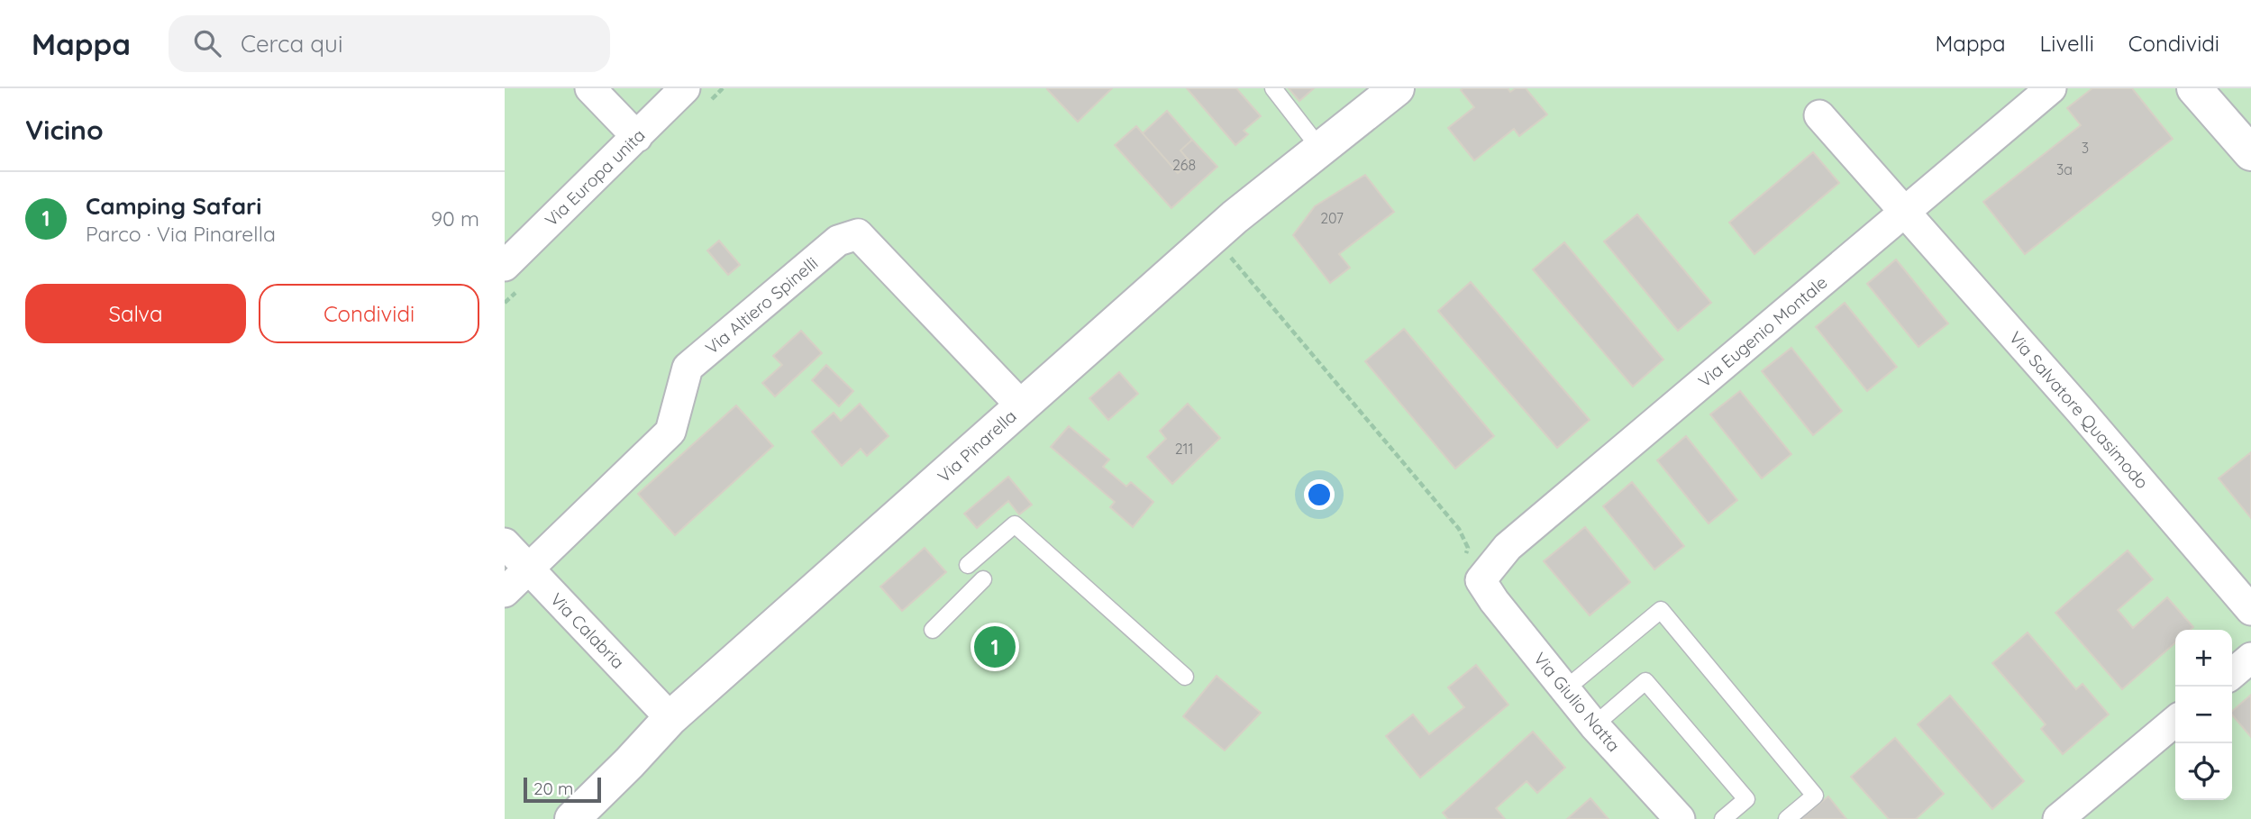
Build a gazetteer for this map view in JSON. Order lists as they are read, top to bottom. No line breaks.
{"streets":{"street":["Via Europa unita","Via Altiero Spinelli","Via Eugenio Montale","Via Salvatore Quasimodo","Via Pinarella","Via Calabria","Via Giulio Natta"]},"crossings":[["Via Altiero Spinelli","Via Pinarella"],["Via Altiero Spinelli","Via Calabria"],["Via Eugenio Montale","Via Salvatore Quasimodo"],["Via Eugenio Montale","Via Giulio Natta"],["Via Pinarella","Via Calabria"]],"house_numbers":["3","268","3a","207","211"],"scale_bar":"20 m","page":{"header":"Mappa","search":"Cerca qui","nav":["Mappa","Livelli","Condividi"],"heading":"Vicino","list":[{"mark":"1","name":"Camping Safari","note":"Parco · Via Pinarella","value":"90 m"}],"buttons":["Salva","Condividi"],"pins":"1","map_buttons":["+","−"],"scale":"20 m"}}
